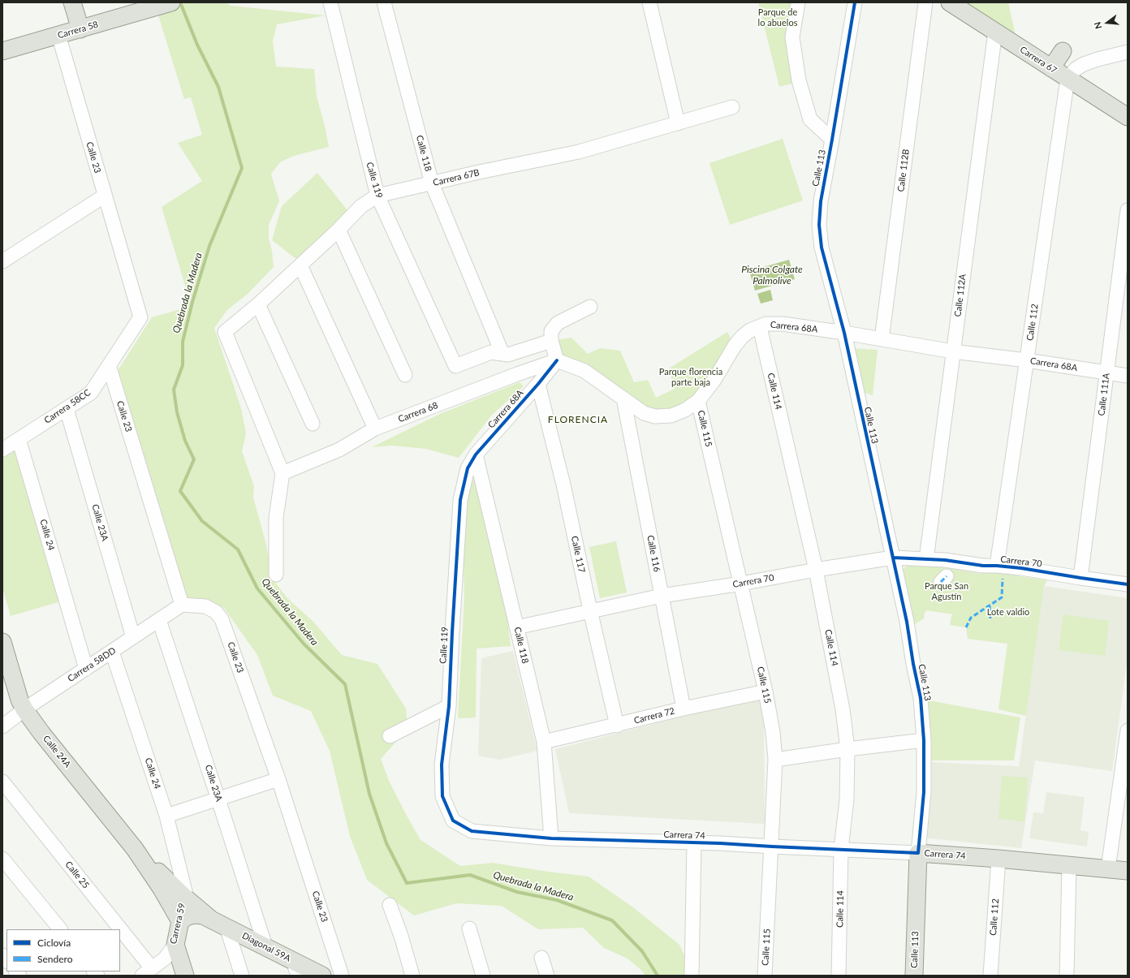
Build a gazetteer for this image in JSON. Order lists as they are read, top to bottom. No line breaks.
{"streets":{"main road":["Carrera 58","Carrera 67","Calle 113","Calle 24A","Carrera 74","Carrera 59","Diagonal 59A"],"street":["Calle 118","Calle 23","Calle 112B","Carrera 67B","Calle 119","Calle 112A","Calle 112","Carrera 68A","Calle 114","Calle 111A","Carrera 58CC","Carrera 68","Calle 115","Calle 23A","Calle 24","Calle 116","Calle 117","Carrera 70","Carrera 58DD","Carrera 72","Calle 25"]},"crossings":[["Carrera 58","Calle 23"],["Carrera 67","Calle 112A"],["Carrera 67","Calle 112"],["Calle 118","Carrera 67B"],["Calle 118","Calle 119"],["Calle 118","Carrera 68A"],["Calle 118","Carrera 70"],["Calle 118","Carrera 72"],["Calle 118","Carrera 74"],["Calle 23","Carrera 58CC"],["Calle 23","Carrera 58DD"],["Calle 113","Carrera 68A"],["Calle 113","Carrera 70"],["Calle 113","Carrera 74"],["Calle 112B","Carrera 68A"],["Carrera 67B","Calle 119"],["Carrera 67B","Carrera 68"],["Calle 119","Carrera 68A"],["Calle 119","Carrera 74"],["Calle 112A","Carrera 68A"],["Calle 112A","Carrera 70"],["Calle 112","Carrera 68A"],["Calle 112","Carrera 70"],["Calle 112","Carrera 74"],["Carrera 68A","Calle 114"],["Carrera 68A","Calle 111A"],["Carrera 68A","Carrera 68"],["Carrera 68A","Calle 115"],["Carrera 68A","Calle 116"],["Carrera 68A","Calle 117"],["Calle 114","Carrera 70"],["Calle 114","Carrera 74"],["Calle 111A","Carrera 70"],["Carrera 58CC","Calle 23A"],["Carrera 58CC","Calle 24"],["Calle 115","Carrera 70"],["Calle 115","Carrera 72"],["Calle 115","Carrera 74"],["Calle 23A","Carrera 58DD"],["Calle 23A","Diagonal 59A"],["Calle 24","Carrera 58DD"],["Calle 24","Calle 24A"],["Calle 24","Carrera 59"],["Calle 24","Diagonal 59A"],["Calle 116","Carrera 70"],["Calle 116","Carrera 72"],["Calle 117","Carrera 70"],["Calle 117","Carrera 72"],["Carrera 58DD","Calle 24A"],["Calle 24A","Carrera 59"],["Calle 24A","Diagonal 59A"],["Calle 25","Carrera 59"],["Carrera 59","Diagonal 59A"]],"districts":["FLORENCIA"],"water":["Piscina Colgate Palmolive","Quebrada la Madera"],"parks":["Parque de lo abuelos","Parque florencia parte baja","Parque San Agustín","Lote valdio"],"legend":["Ciclovía","Sendero"],"north":"left"}
